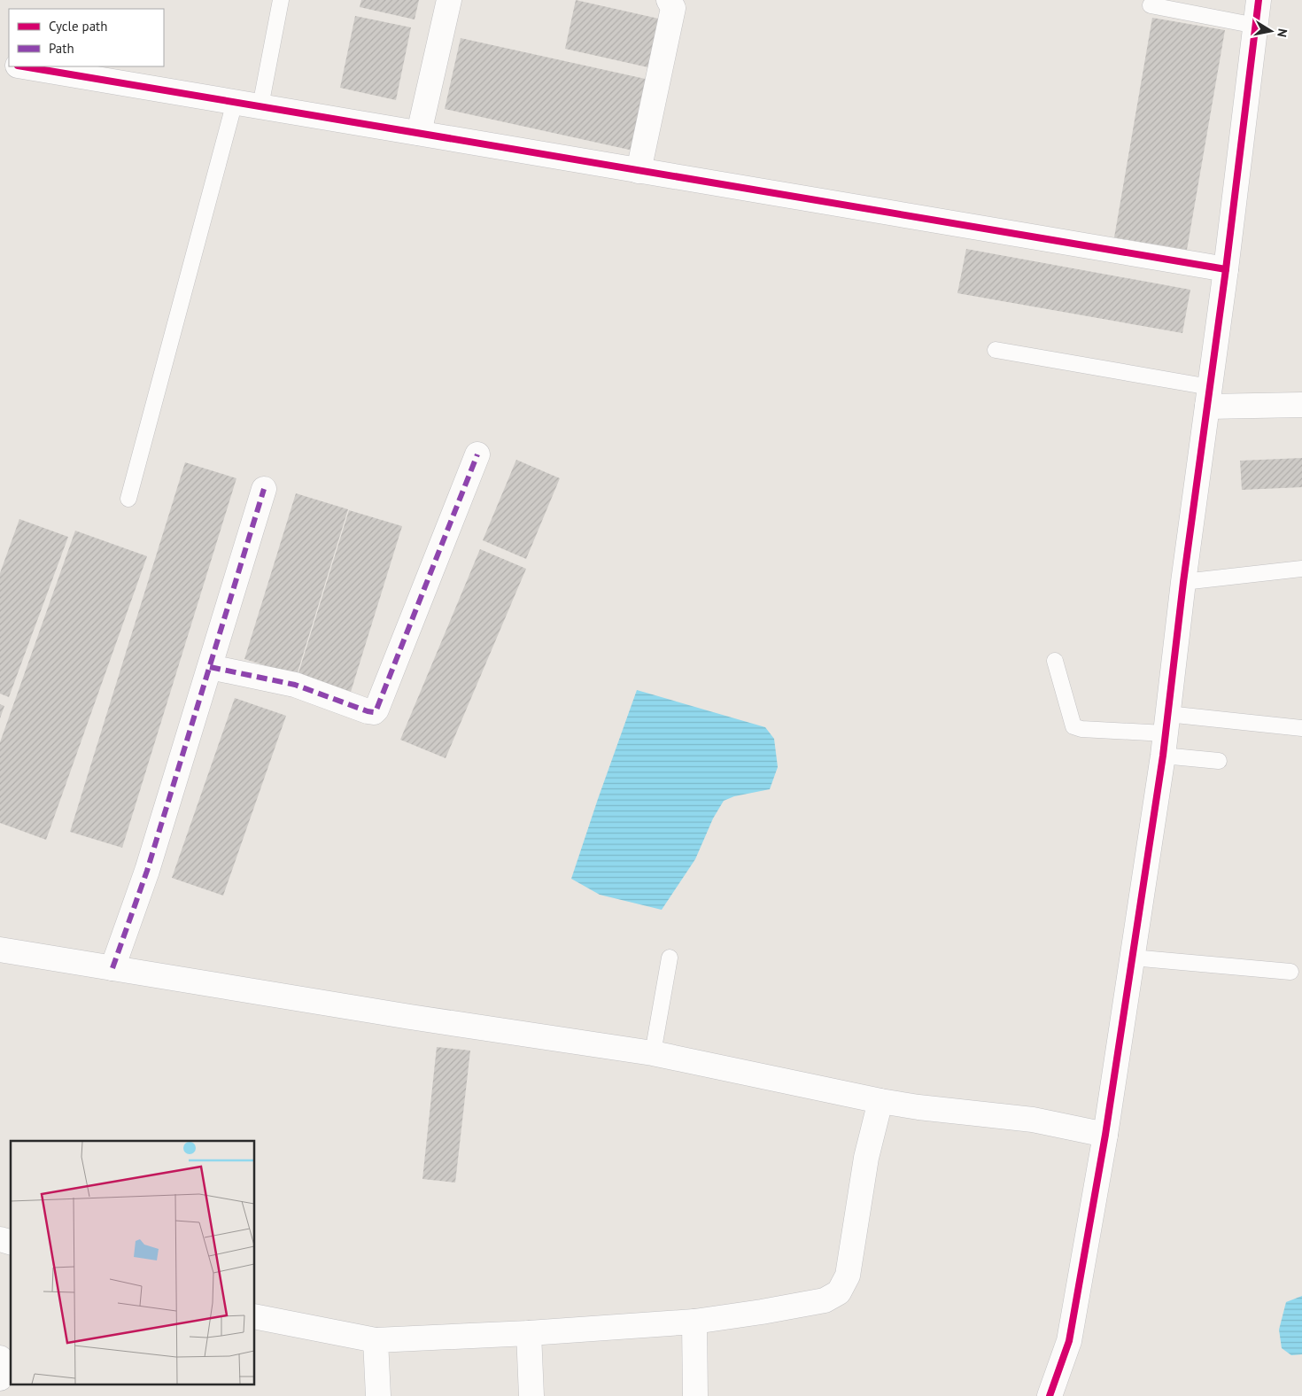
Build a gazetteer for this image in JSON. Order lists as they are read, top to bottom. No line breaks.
{"legend":["Cycle path","Path"],"north":"right"}
